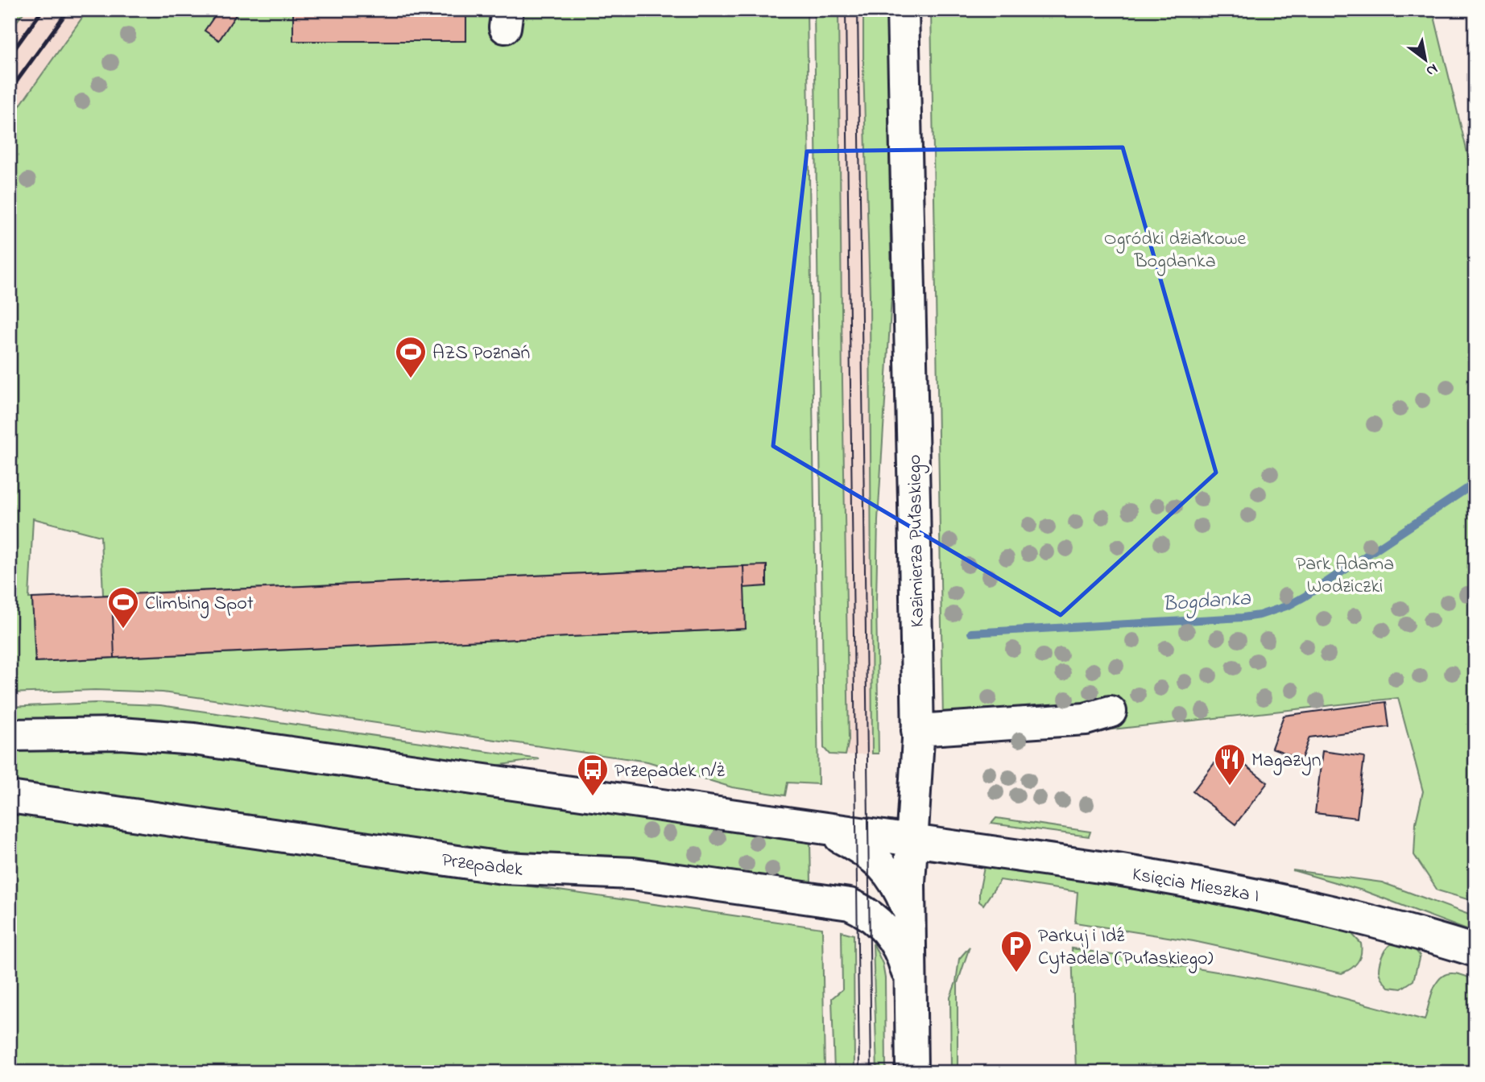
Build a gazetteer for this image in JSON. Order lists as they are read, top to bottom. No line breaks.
{"streets":{"street":["Kazimierza Pułaskiego","Przepadek","Księcia Mieszka I"]},"crossings":[["Kazimierza Pułaskiego","Przepadek"],["Kazimierza Pułaskiego","Księcia Mieszka I"]],"water":["Bogdanka"],"parks":["Ogródki działkowe Bogdanka","Park Adama Wodziczki"],"places":{"sports":["AZS Poznań","Climbing Spot"],"restaurant":["Magazyn"],"bus stop":["Przepadek n/ż"],"parking":["Parkuj i Idź Cytadela (Pułaskiego)"]},"north":"bottom right"}
